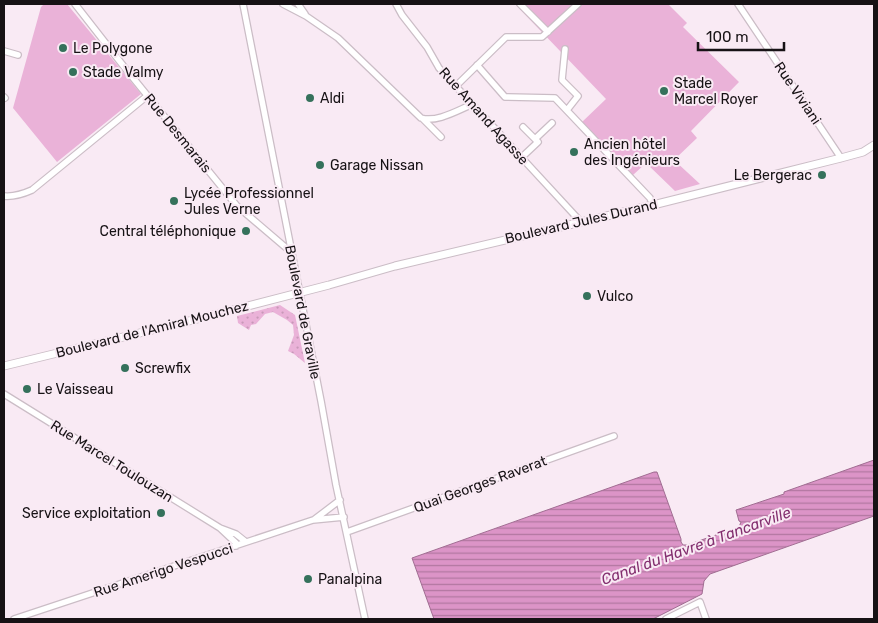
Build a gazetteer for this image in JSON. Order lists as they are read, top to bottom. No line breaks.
{"streets":{"main road":["Boulevard Jules Durand","Boulevard de l'Amiral Mouchez"],"street":["Rue Viviani","Rue Amand Agasse","Rue Desmarais","Boulevard de Graville","Rue Marcel Toulouzan","Quai Georges Raverat","Rue Amerigo Vespucci"]},"crossings":[["Rue Viviani","Boulevard Jules Durand"],["Rue Amand Agasse","Boulevard Jules Durand"],["Rue Desmarais","Boulevard de Graville"],["Boulevard Jules Durand","Boulevard de Graville"],["Boulevard Jules Durand","Boulevard de l'Amiral Mouchez"],["Boulevard de Graville","Boulevard de l'Amiral Mouchez"],["Boulevard de Graville","Quai Georges Raverat"],["Boulevard de Graville","Rue Amerigo Vespucci"],["Rue Marcel Toulouzan","Rue Amerigo Vespucci"]],"water":["Canal du Havre à Tancarville"],"places":["Le Polygone","Stade Valmy","Stade Marcel Royer","Aldi","Ancien hôtel des Ingénieurs","Garage Nissan","Le Bergerac","Lycée Professionnel Jules Verne","Central téléphonique","Vulco","Screwfix","Le Vaisseau","Service exploitation","Panalpina"],"scale_bar":"100 m"}
